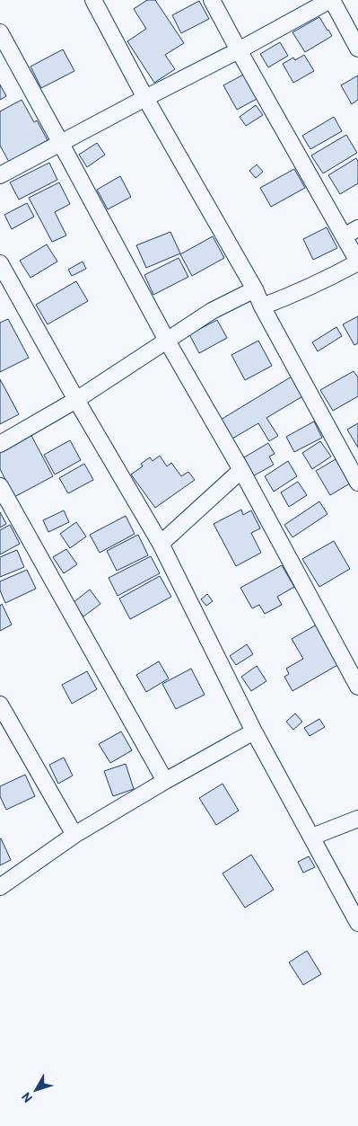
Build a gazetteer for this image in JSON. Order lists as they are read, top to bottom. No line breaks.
{"north":"bottom left"}
